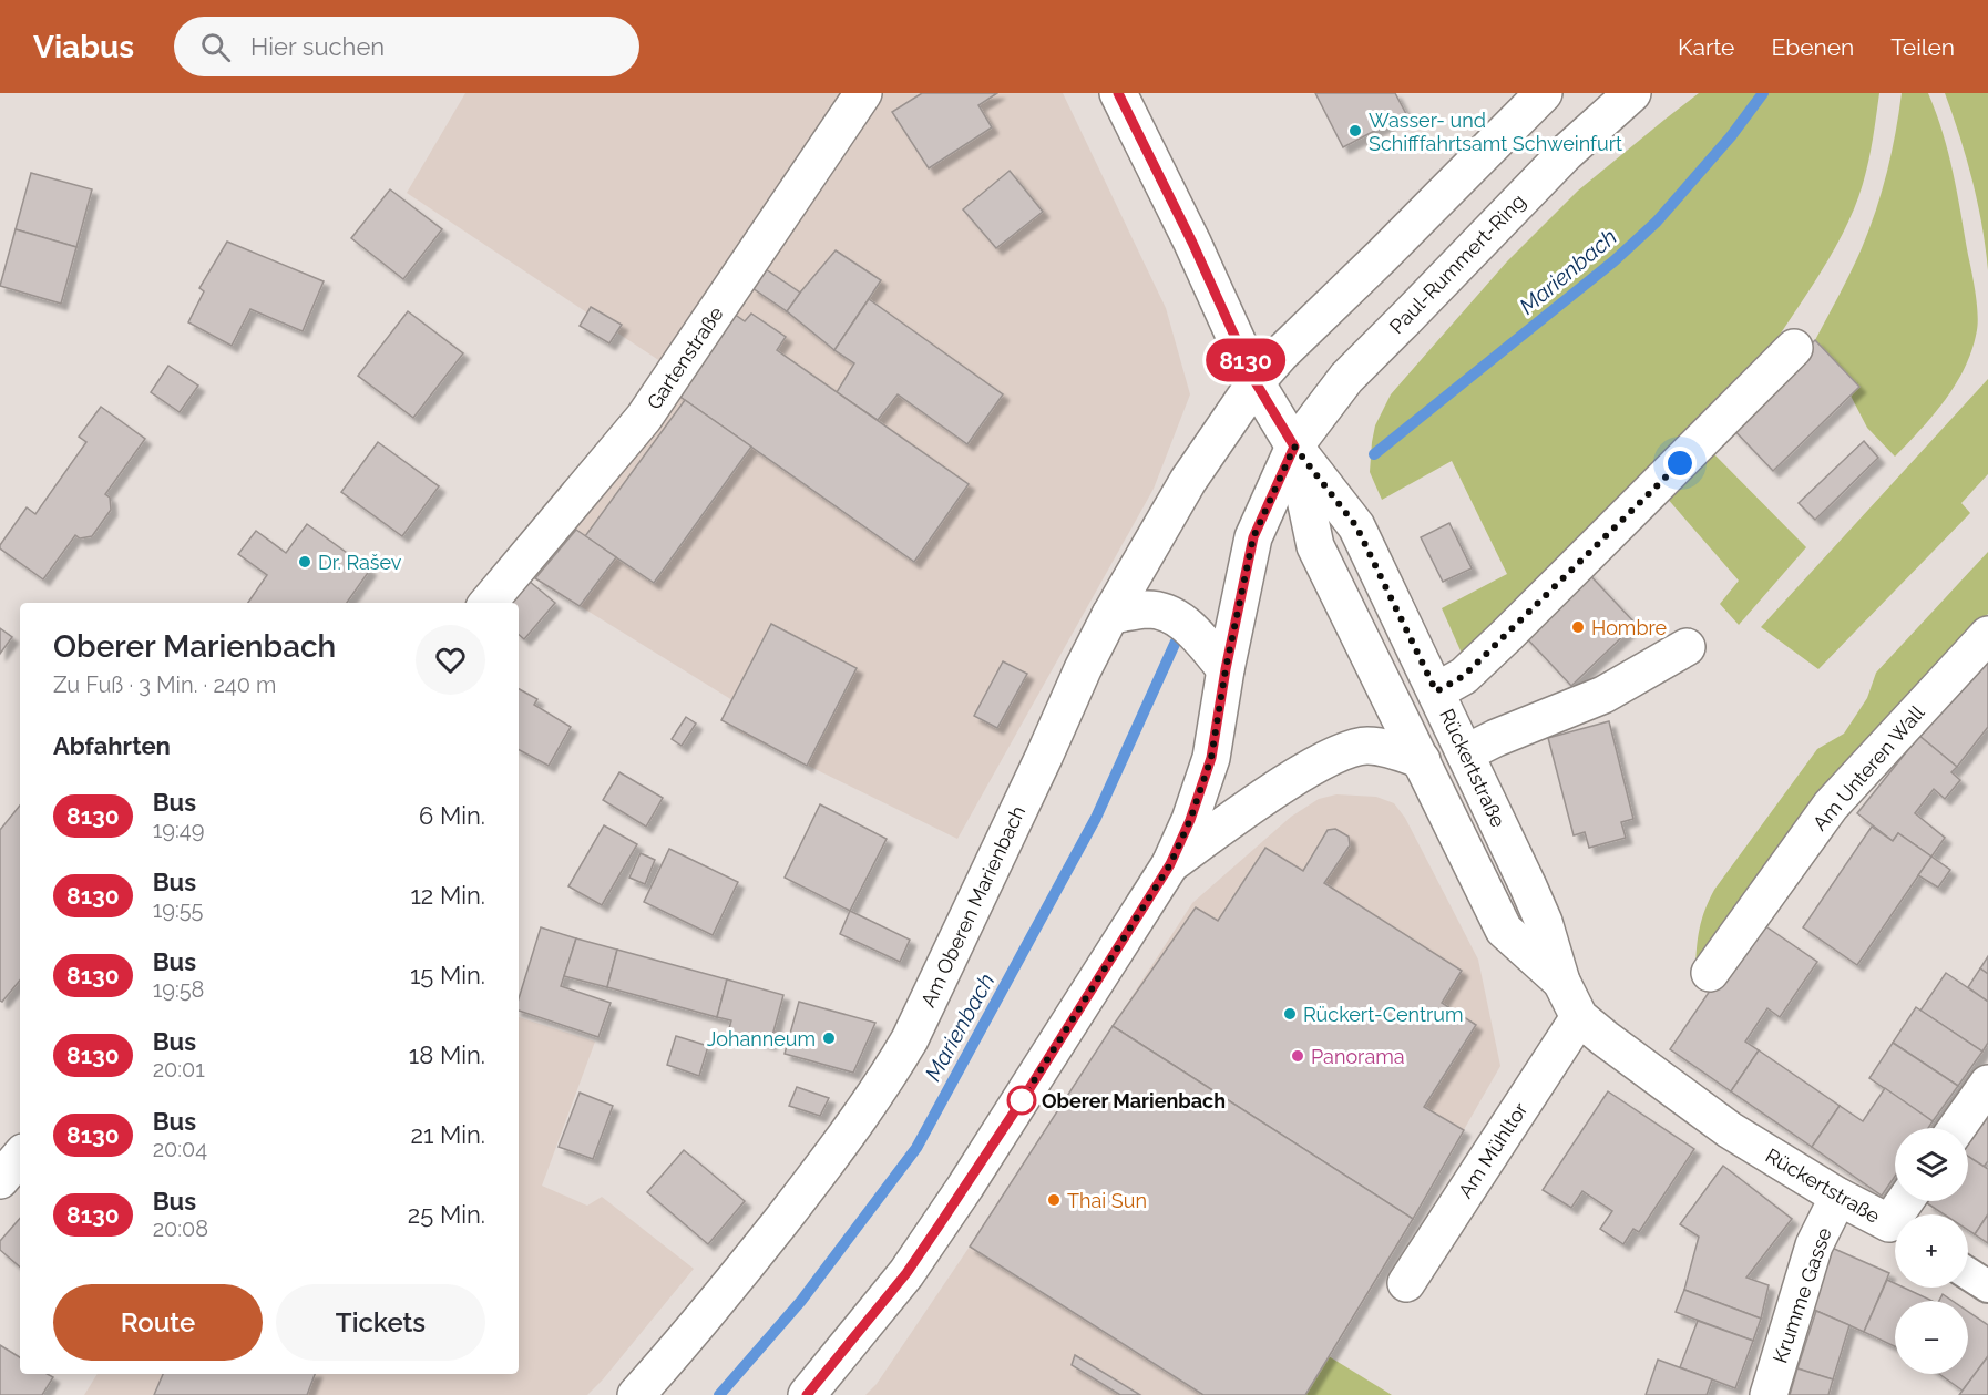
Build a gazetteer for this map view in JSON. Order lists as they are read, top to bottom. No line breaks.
{"streets":{"street":["Paul-Rummert-Ring","Gartenstraße","Rückertstraße","Am Unteren Wall","Am Oberen Marienbach","Am Mühltor","Krumme Gasse"]},"crossings":[["Paul-Rummert-Ring","Rückertstraße"],["Rückertstraße","Am Mühltor"],["Rückertstraße","Krumme Gasse"]],"water":["Marienbach"],"places":["Wasser- und Schifffahrtsamt Schweinfurt","Dr. Rašev","Hombre","Rückert-Centrum","Johanneum","Panorama","Oberer Marienbach","Thai Sun"],"lines":["bus line 8130"],"page":{"header":"Viabus","search":"Hier suchen","nav":["Karte","Ebenen","Teilen"],"on_map":"8130","heading":[["Oberer Marienbach","Zu Fuß · 3 Min. · 240 m"],"Abfahrten"],"list":[{"mark":"8130","name":"Bus","note":"19:49","value":"6 Min."},{"mark":"8130","name":"Bus","note":"19:55","value":"12 Min."},{"mark":"8130","name":"Bus","note":"19:58","value":"15 Min."},{"mark":"8130","name":"Bus","note":"20:01","value":"18 Min."},{"mark":"8130","name":"Bus","note":"20:04","value":"21 Min."},{"mark":"8130","name":"Bus","note":"20:08","value":"25 Min."}],"map_buttons":["+","−"],"buttons":["Route","Tickets"]}}
